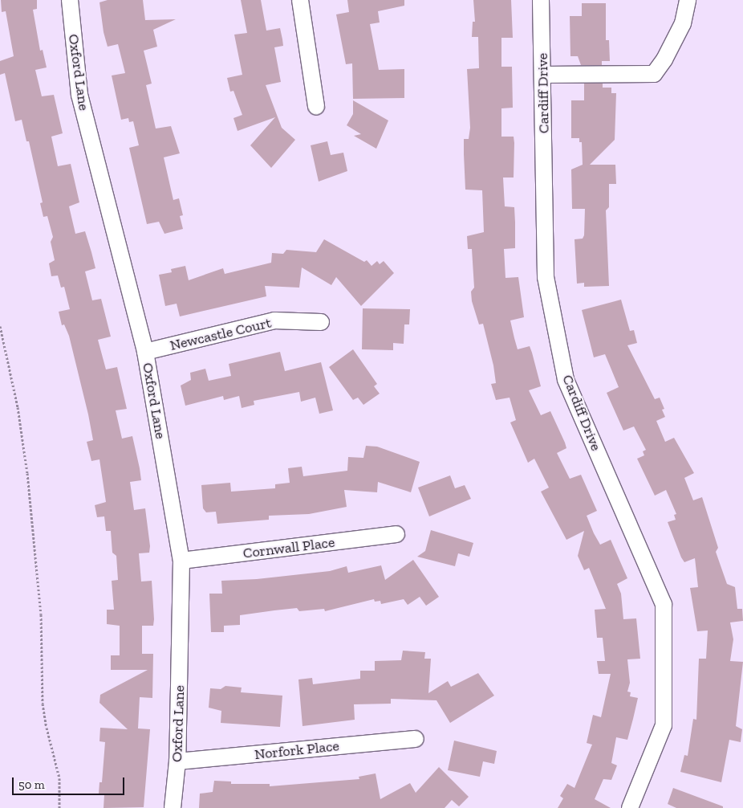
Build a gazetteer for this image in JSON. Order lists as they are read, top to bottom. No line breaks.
{"streets":{"street":["Oxford Lane","Cardiff Drive","Newcastle Court","Cornwall Place","Norfork Place"]},"crossings":[["Oxford Lane","Newcastle Court"],["Oxford Lane","Cornwall Place"],["Oxford Lane","Norfork Place"]],"scale_bar":"50 m"}
